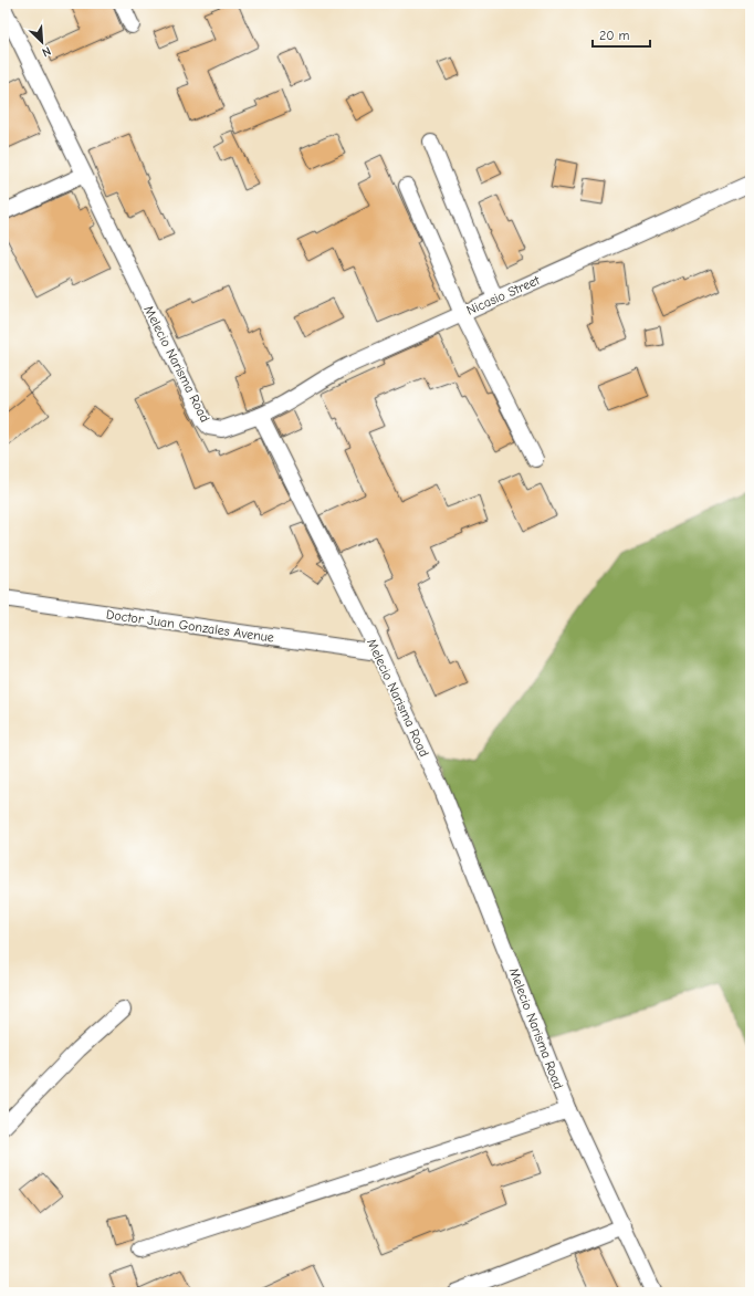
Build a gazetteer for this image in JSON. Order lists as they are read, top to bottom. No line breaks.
{"streets":{"street":["Nicasio Street","Melecio Narisma Road","Doctor Juan Gonzales Avenue"]},"crossings":[["Nicasio Street","Melecio Narisma Road"],["Melecio Narisma Road","Doctor Juan Gonzales Avenue"]],"scale_bar":"20 m","north":"bottom right"}
